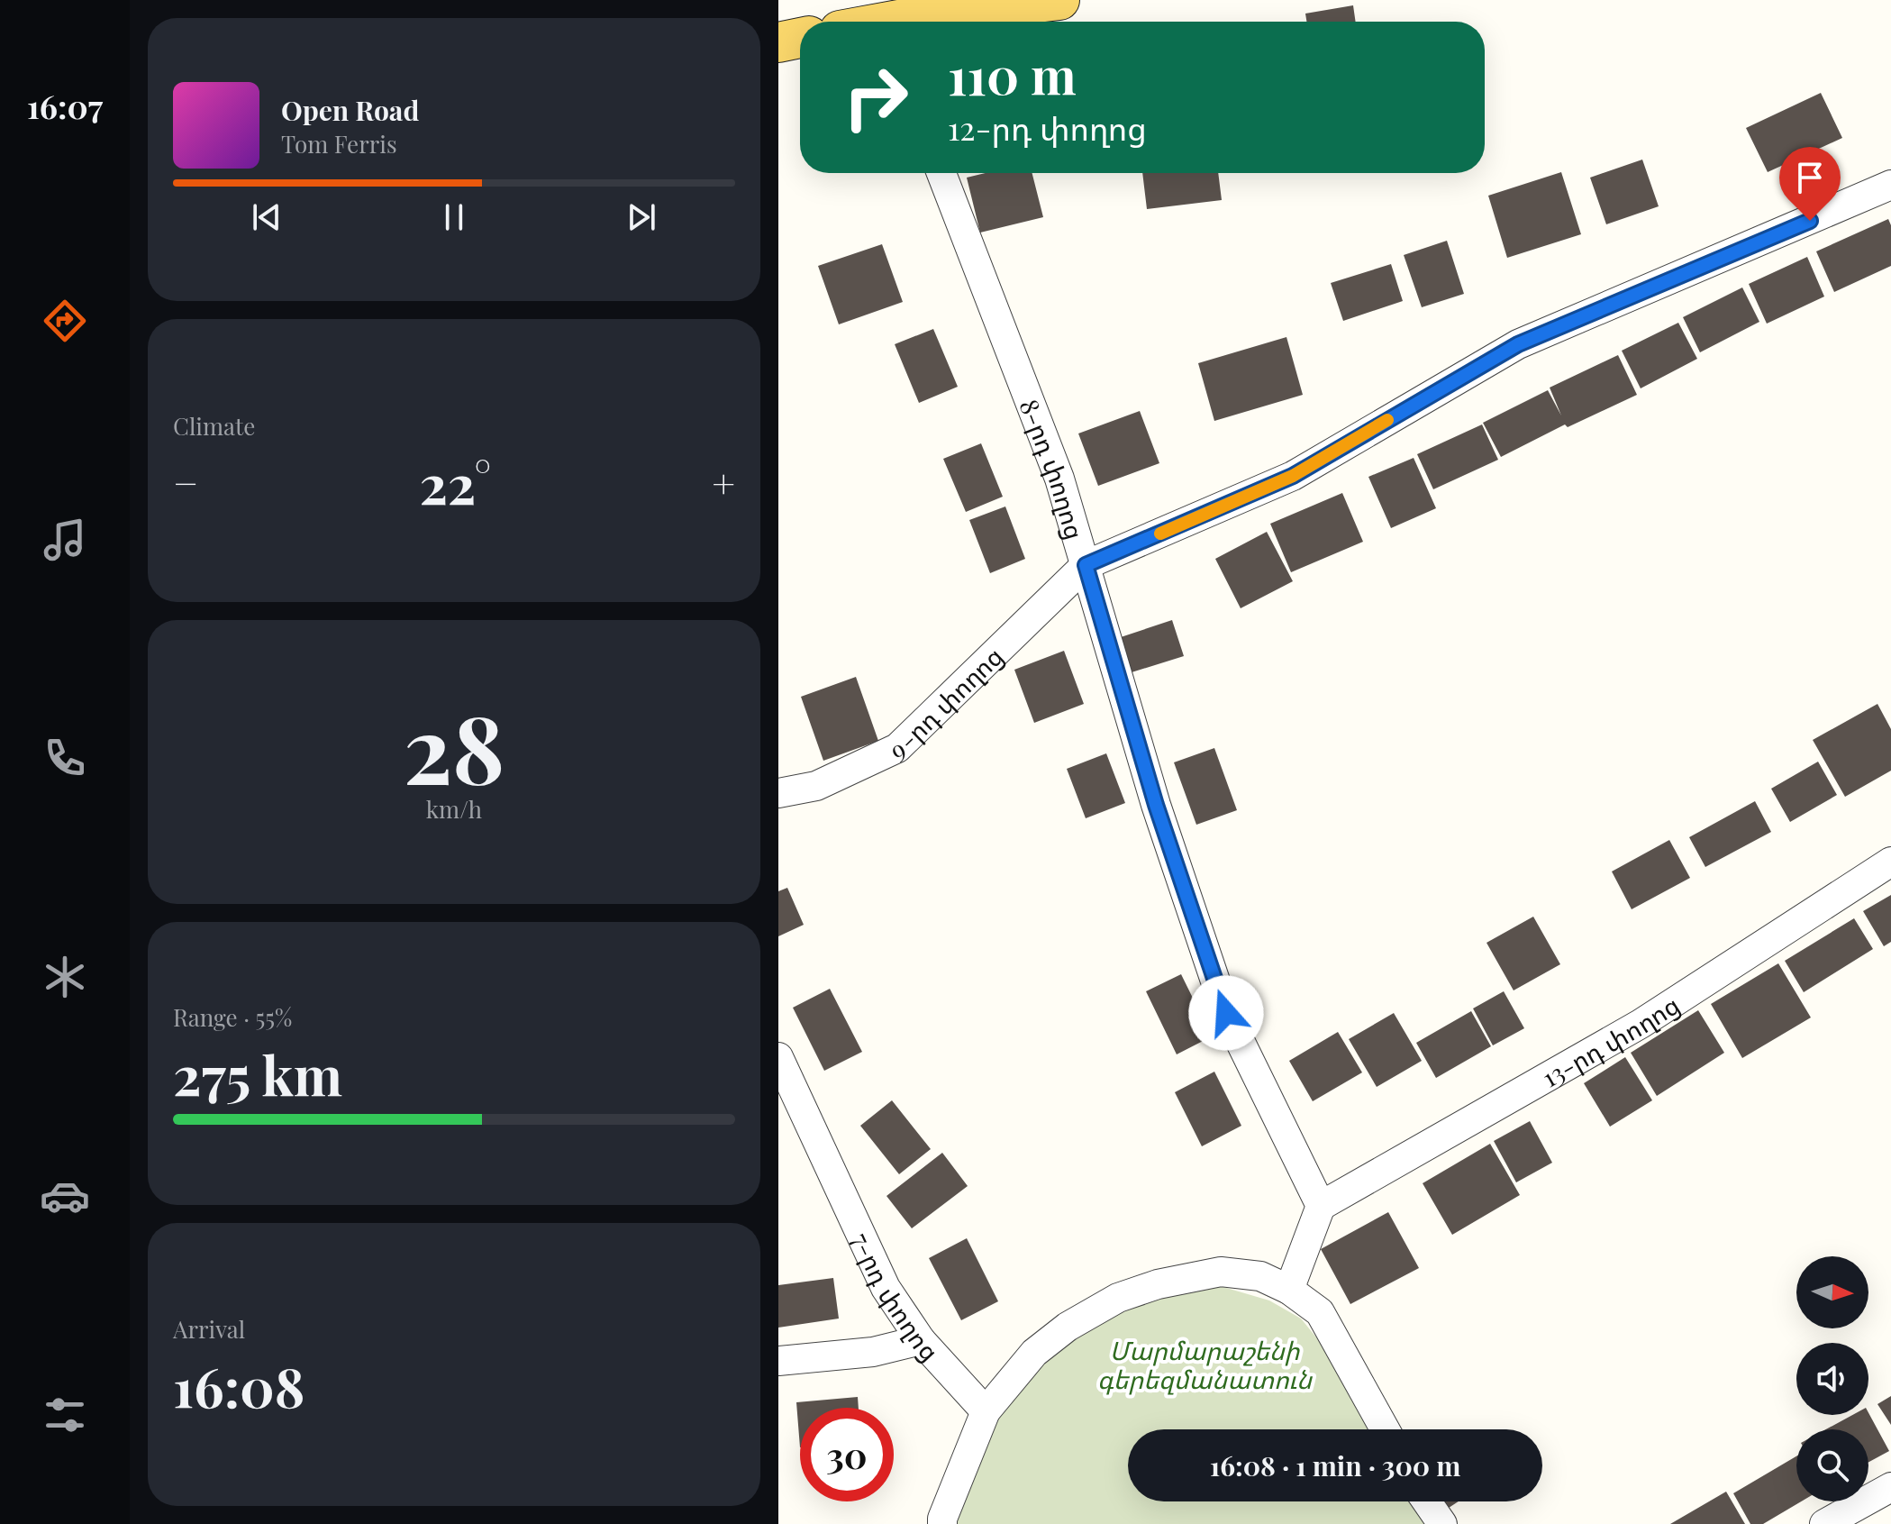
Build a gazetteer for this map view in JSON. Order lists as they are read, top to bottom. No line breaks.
{"streets":{"street":["8-րդ փողոց","9-րդ փողոց","13-րդ փողոց","7-րդ փողոց"]},"crossings":[["8-րդ փողոց","9-րդ փողոց"],["8-րդ փողոց","13-րդ փողոց"]],"parks":["Մարմարաշենի գերեզմանատուն"],"north":"right","page":{"tabs":"16:07","turn":["110 m","12-րդ փողոց"],"song":["Open Road","Tom Ferris"],"tile":["Climate",["28","km/h"],["Range · 55%","275 km"],["Arrival","16:08"]],"heat":["−","22°","+"],"limit":"30","trip":"16:08 · 1 min · 300 m"}}
